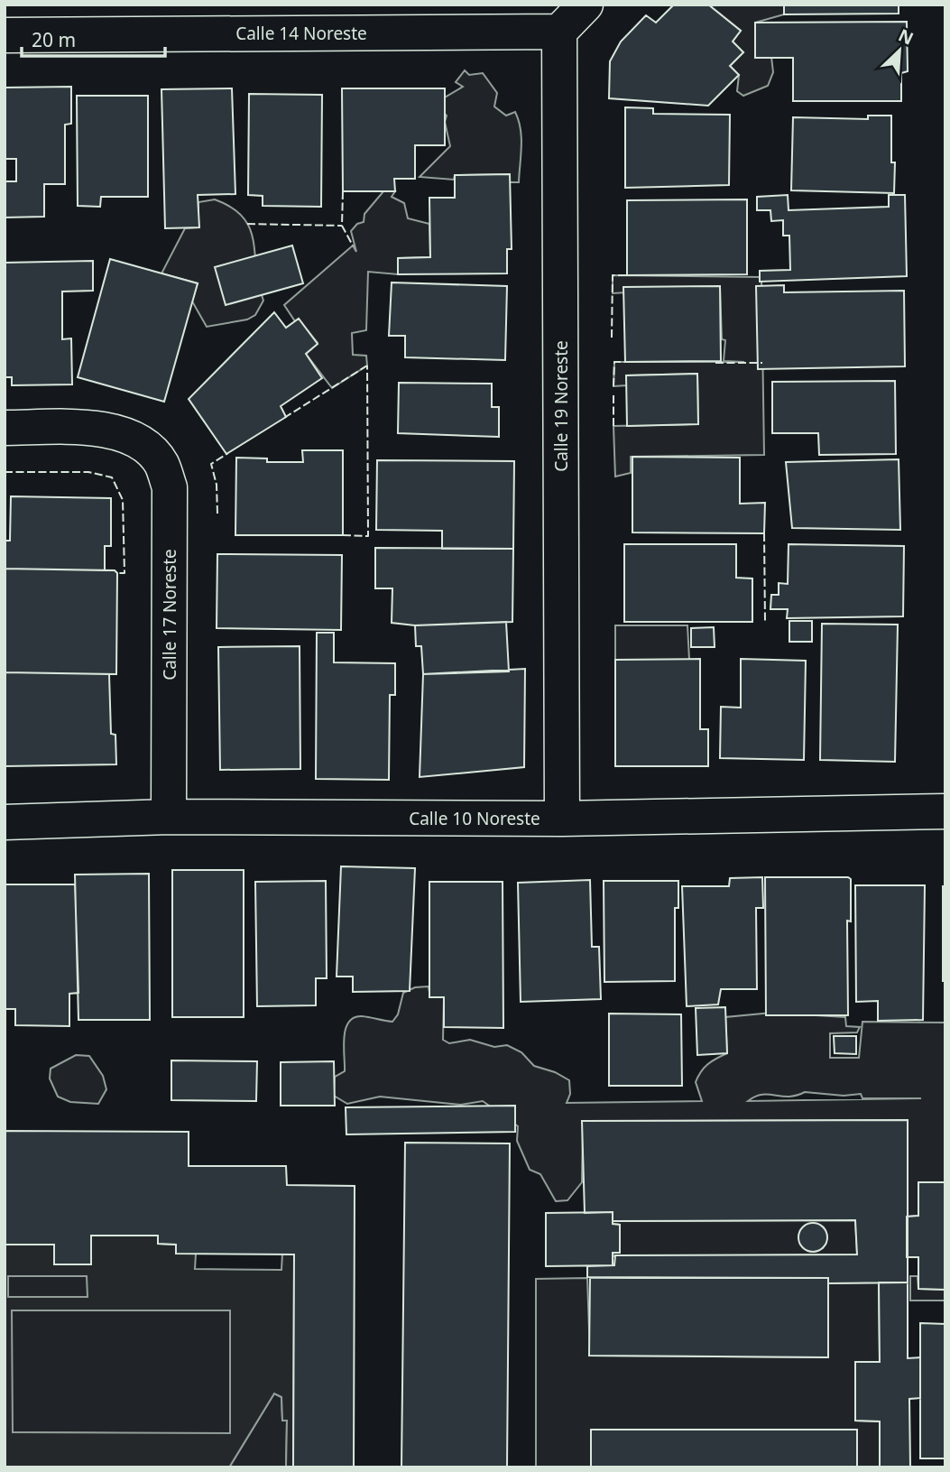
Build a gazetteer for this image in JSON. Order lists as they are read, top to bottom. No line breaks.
{"streets":{"street":["Calle 14 Noreste","Calle 19 Noreste","Calle 17 Noreste","Calle 10 Noreste"]},"crossings":[["Calle 14 Noreste","Calle 19 Noreste"],["Calle 19 Noreste","Calle 10 Noreste"],["Calle 17 Noreste","Calle 10 Noreste"]],"scale_bar":"20 m","north":"top right"}
